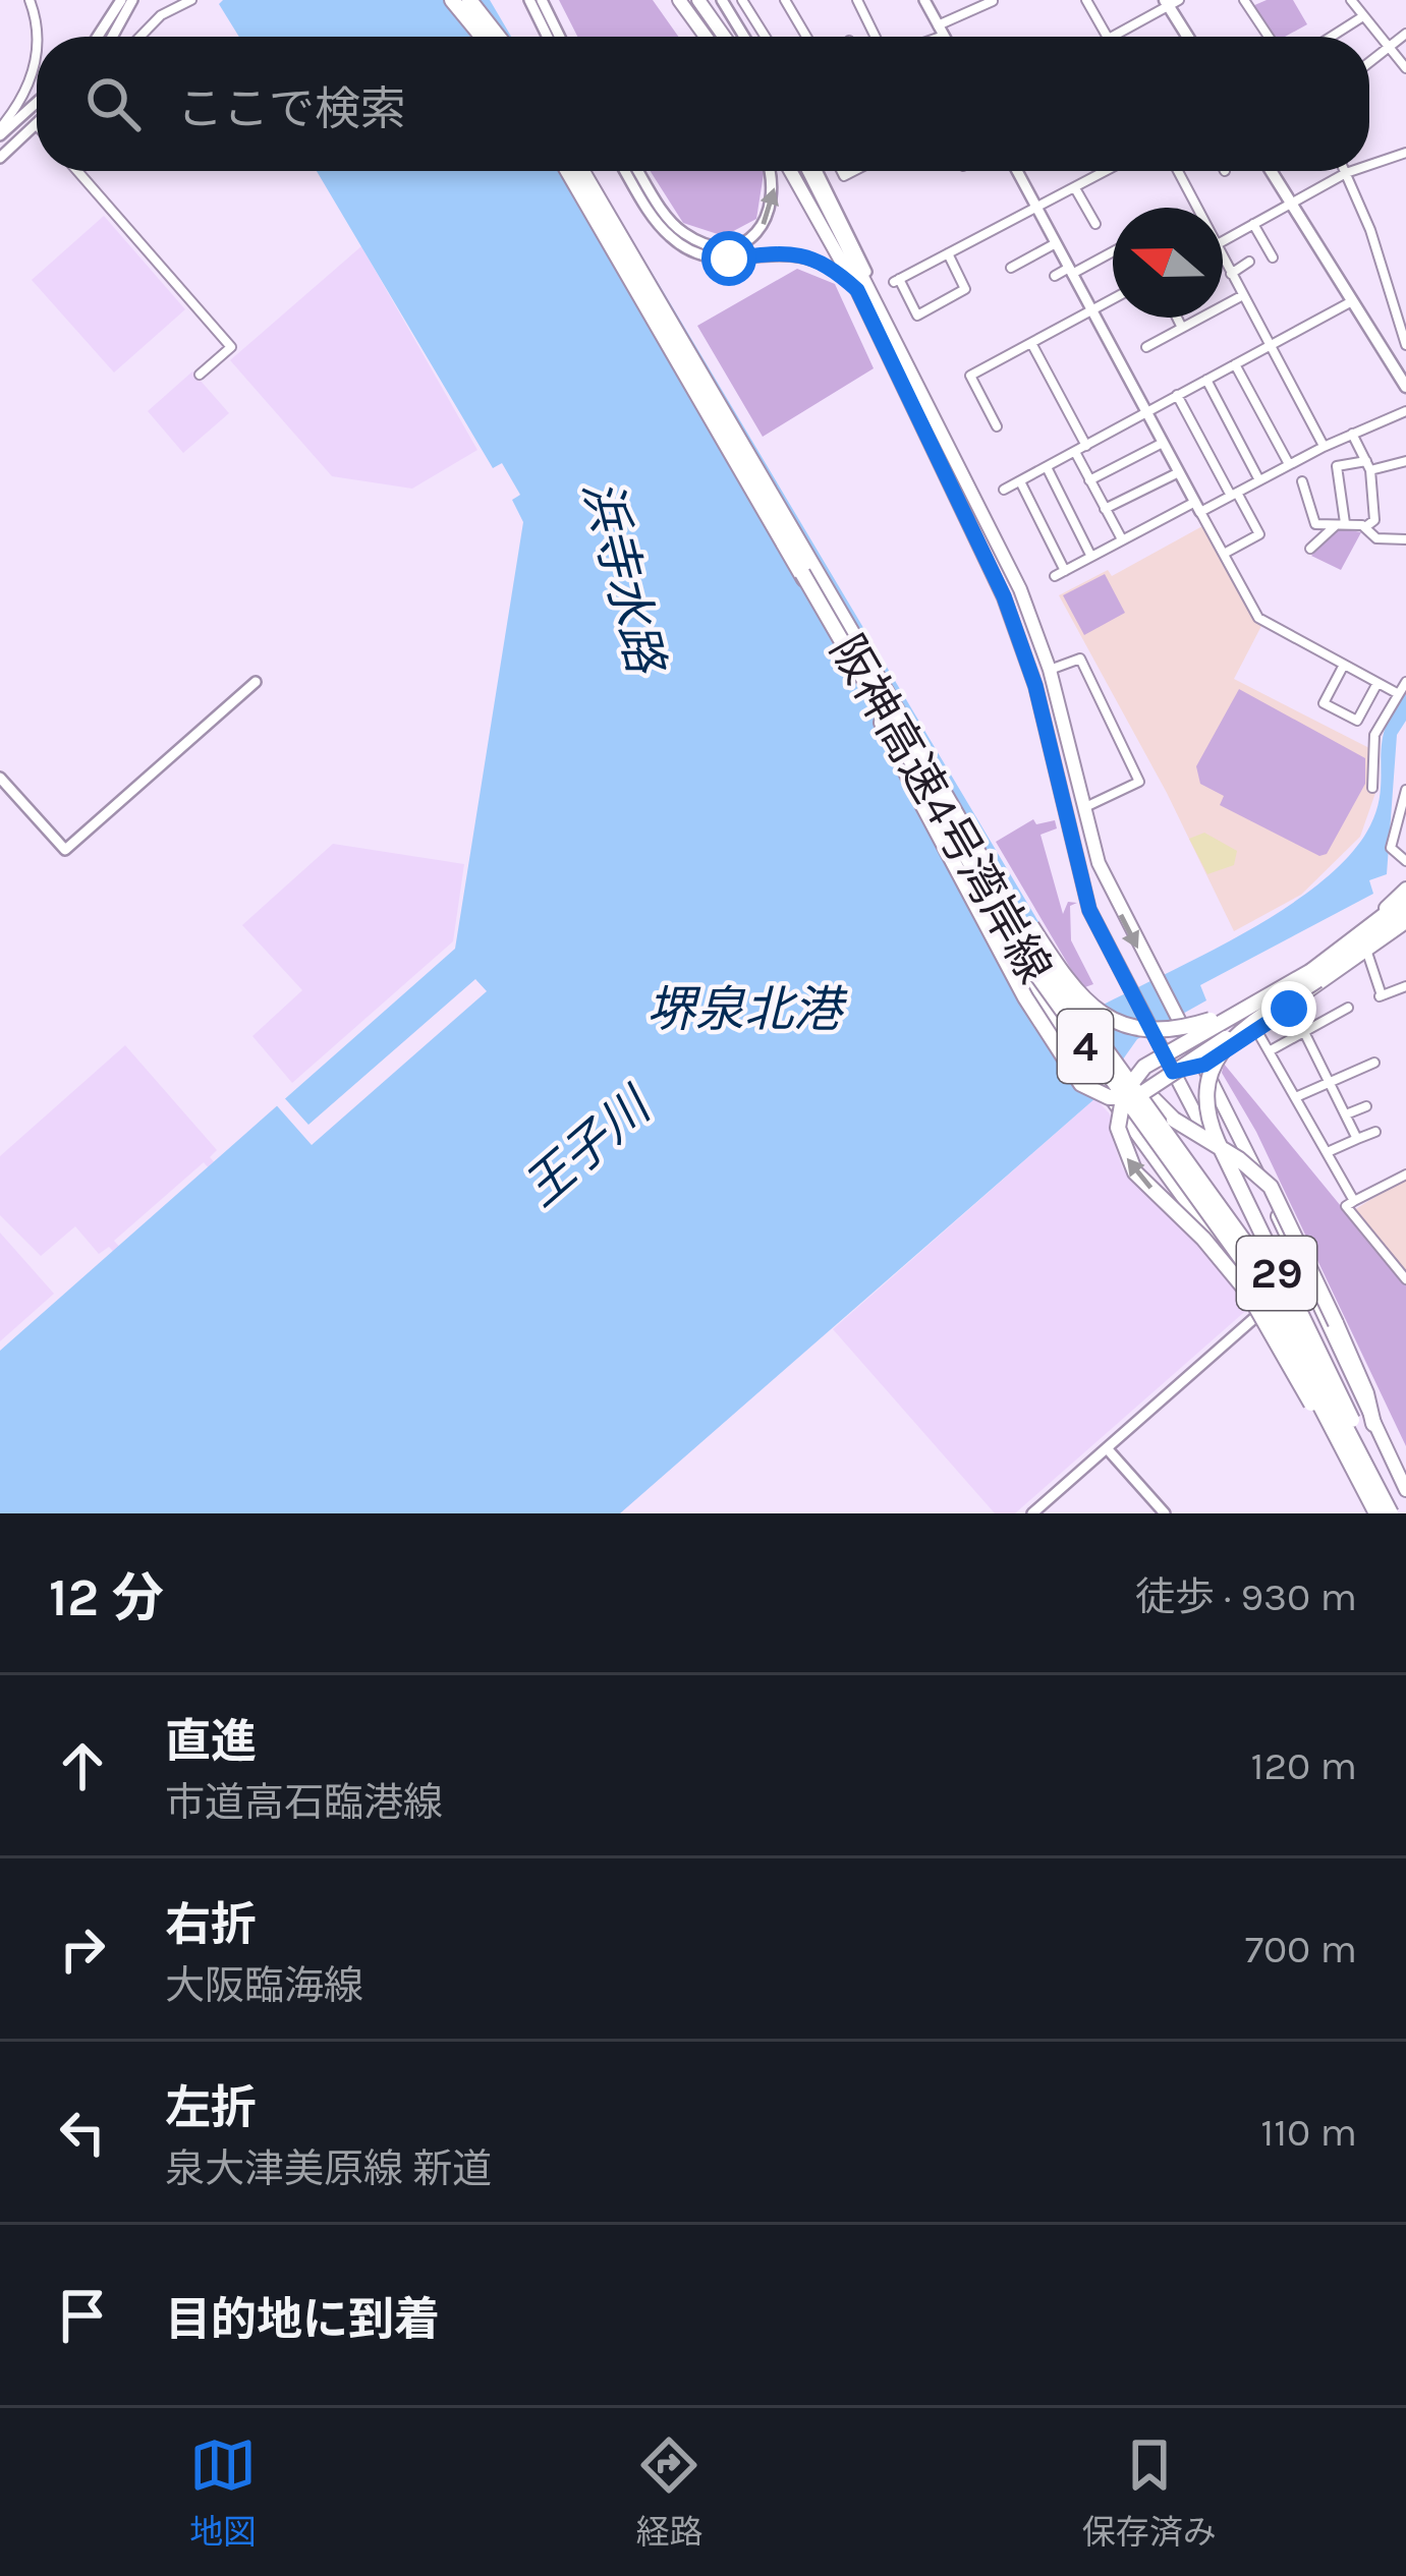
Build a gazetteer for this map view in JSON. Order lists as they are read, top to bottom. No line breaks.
{"streets":{"highway":["阪神高速4号湾岸線","4"],"main road":["29"]},"crossings":[["阪神高速4号湾岸線","29"]],"water":["浜寺水路","堺泉北港","王子川"],"north":"left","page":{"search":"ここで検索","heading":["12 分","徒歩 · 930 m"],"list":[["直進","市道高石臨港線","120 m"],["右折","大阪臨海線","700 m"],["左折","泉大津美原線 新道","110 m"],"目的地に到着"],"nav":["地図","経路","保存済み"]}}
